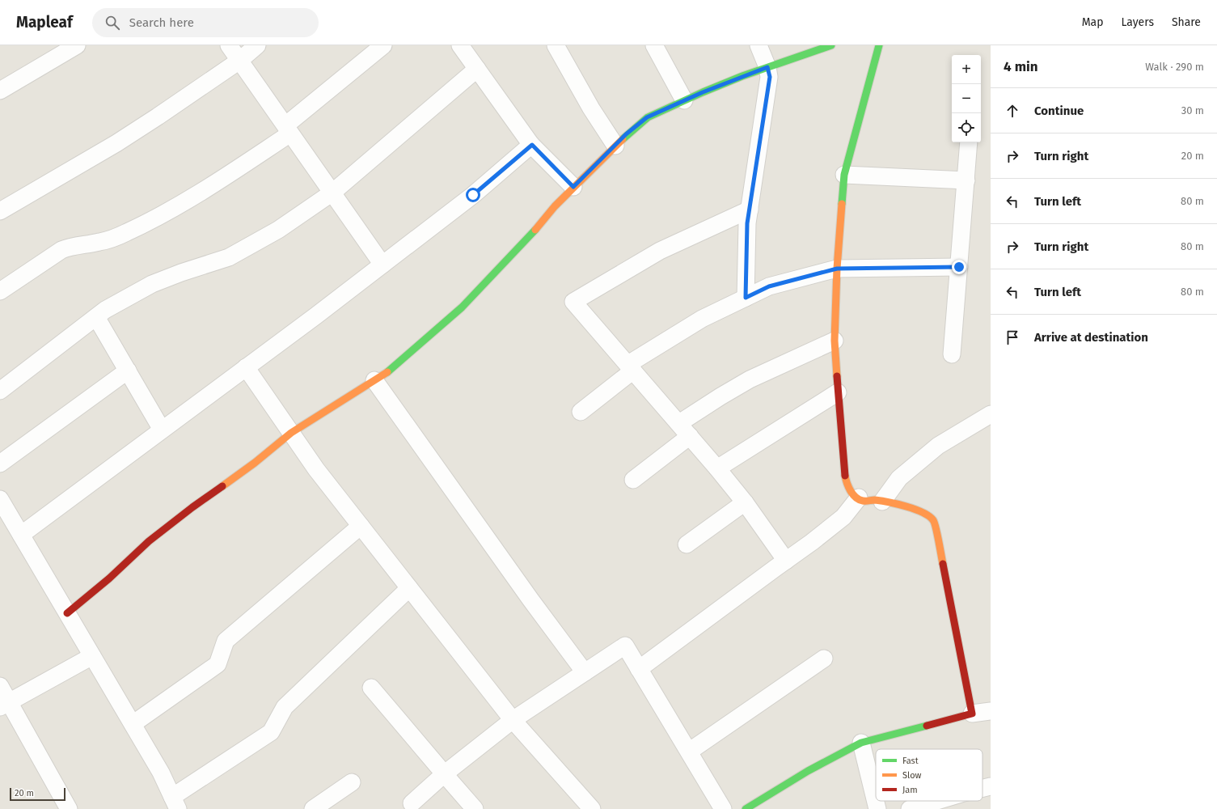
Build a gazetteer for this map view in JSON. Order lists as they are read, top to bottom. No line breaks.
{"legend":["Fast","Slow","Jam"],"scale_bar":"20 m","page":{"header":"Mapleaf","search":"Search here","nav":["Map","Layers","Share"],"heading":["4 min","Walk · 290 m"],"map_buttons":["+","−"],"list":[["Continue","30 m"],["Turn right","20 m"],["Turn left","80 m"],["Turn right","80 m"],["Turn left","80 m"],"Arrive at destination"],"scale":"20 m"}}
